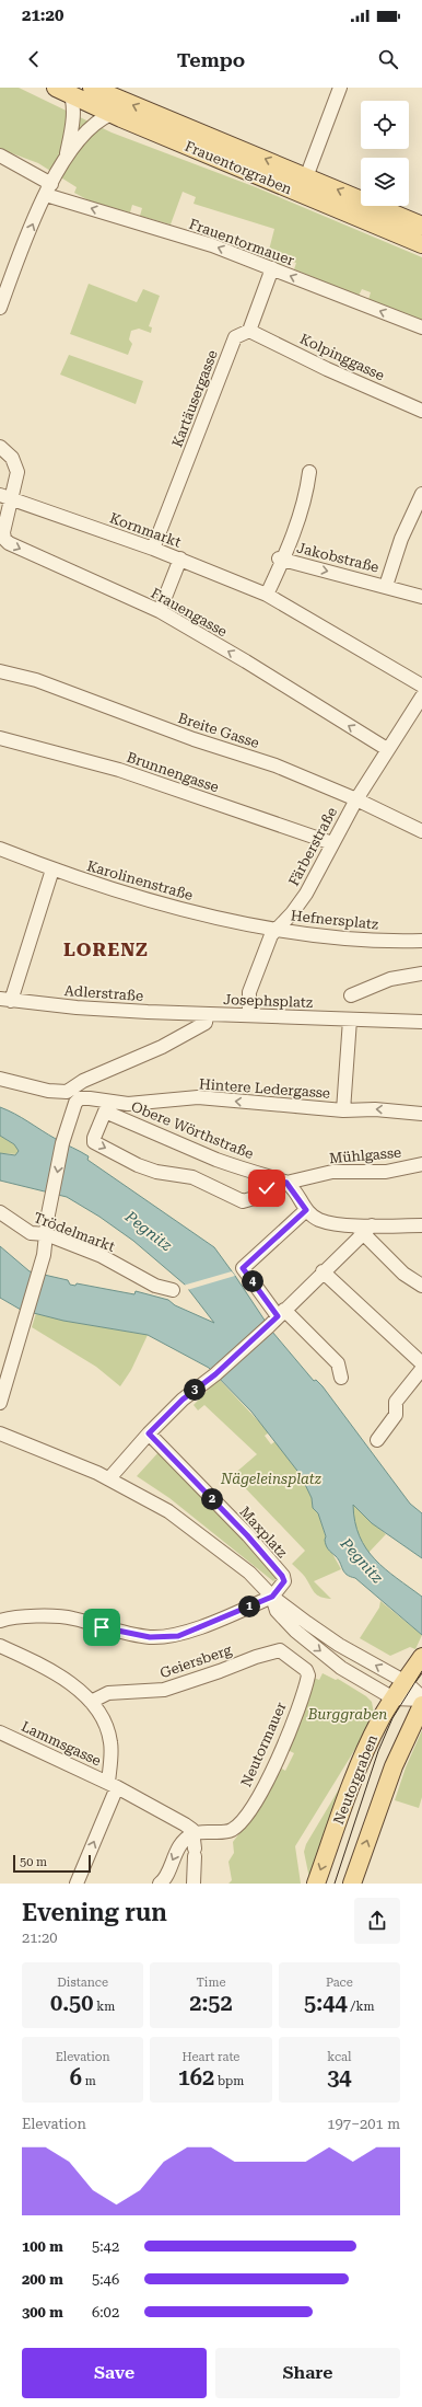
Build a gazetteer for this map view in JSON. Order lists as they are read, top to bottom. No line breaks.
{"streets":{"main road":["Frauentorgraben","Neutorgraben"],"street":["Frauentormauer","Kolpinggasse","Kartäusergasse","Kornmarkt","Jakobstraße","Frauengasse","Breite Gasse","Brunnengasse","Färberstraße","Karolinenstraße","Hefnersplatz","Adlerstraße","Josephsplatz","Hintere Ledergasse","Obere Wörthstraße","Mühlgasse","Trödelmarkt","Maxplatz","Geiersberg","Lammsgasse","Neutormauer"]},"crossings":[["Kolpinggasse","Kartäusergasse"],["Kartäusergasse","Kornmarkt"],["Kornmarkt","Jakobstraße"],["Kornmarkt","Frauengasse"],["Frauengasse","Färberstraße"],["Breite Gasse","Färberstraße"],["Brunnengasse","Färberstraße"],["Färberstraße","Karolinenstraße"],["Färberstraße","Hefnersplatz"],["Färberstraße","Josephsplatz"],["Karolinenstraße","Hefnersplatz"],["Adlerstraße","Josephsplatz"],["Josephsplatz","Hintere Ledergasse"],["Obere Wörthstraße","Mühlgasse"],["Geiersberg","Neutormauer"],["Lammsgasse","Neutormauer"]],"one_way":["Frauentormauer","Jakobstraße","Hintere Ledergasse"],"districts":["LORENZ"],"water":["Pegnitz"],"parks":["Nägeleinsplatz","Burggraben"],"scale_bar":"50 m","page":{"status":"21:20","header":"Tempo","pins":["4","3","2","1"],"scale":"50 m","heading":["Evening run","21:20"],"stats":[["Distance","0.50 km"],["Time","2:52"],["Pace","5:44 /km"],["Elevation","6 m"],["Heart rate","162 bpm"],["kcal","34"]],"chart":["Elevation","197–201 m"],"list":[{"name":"100 m","note":"5:42"},{"name":"200 m","note":"5:46"},{"name":"300 m","note":"6:02"}],"buttons":["Save","Share"]}}
